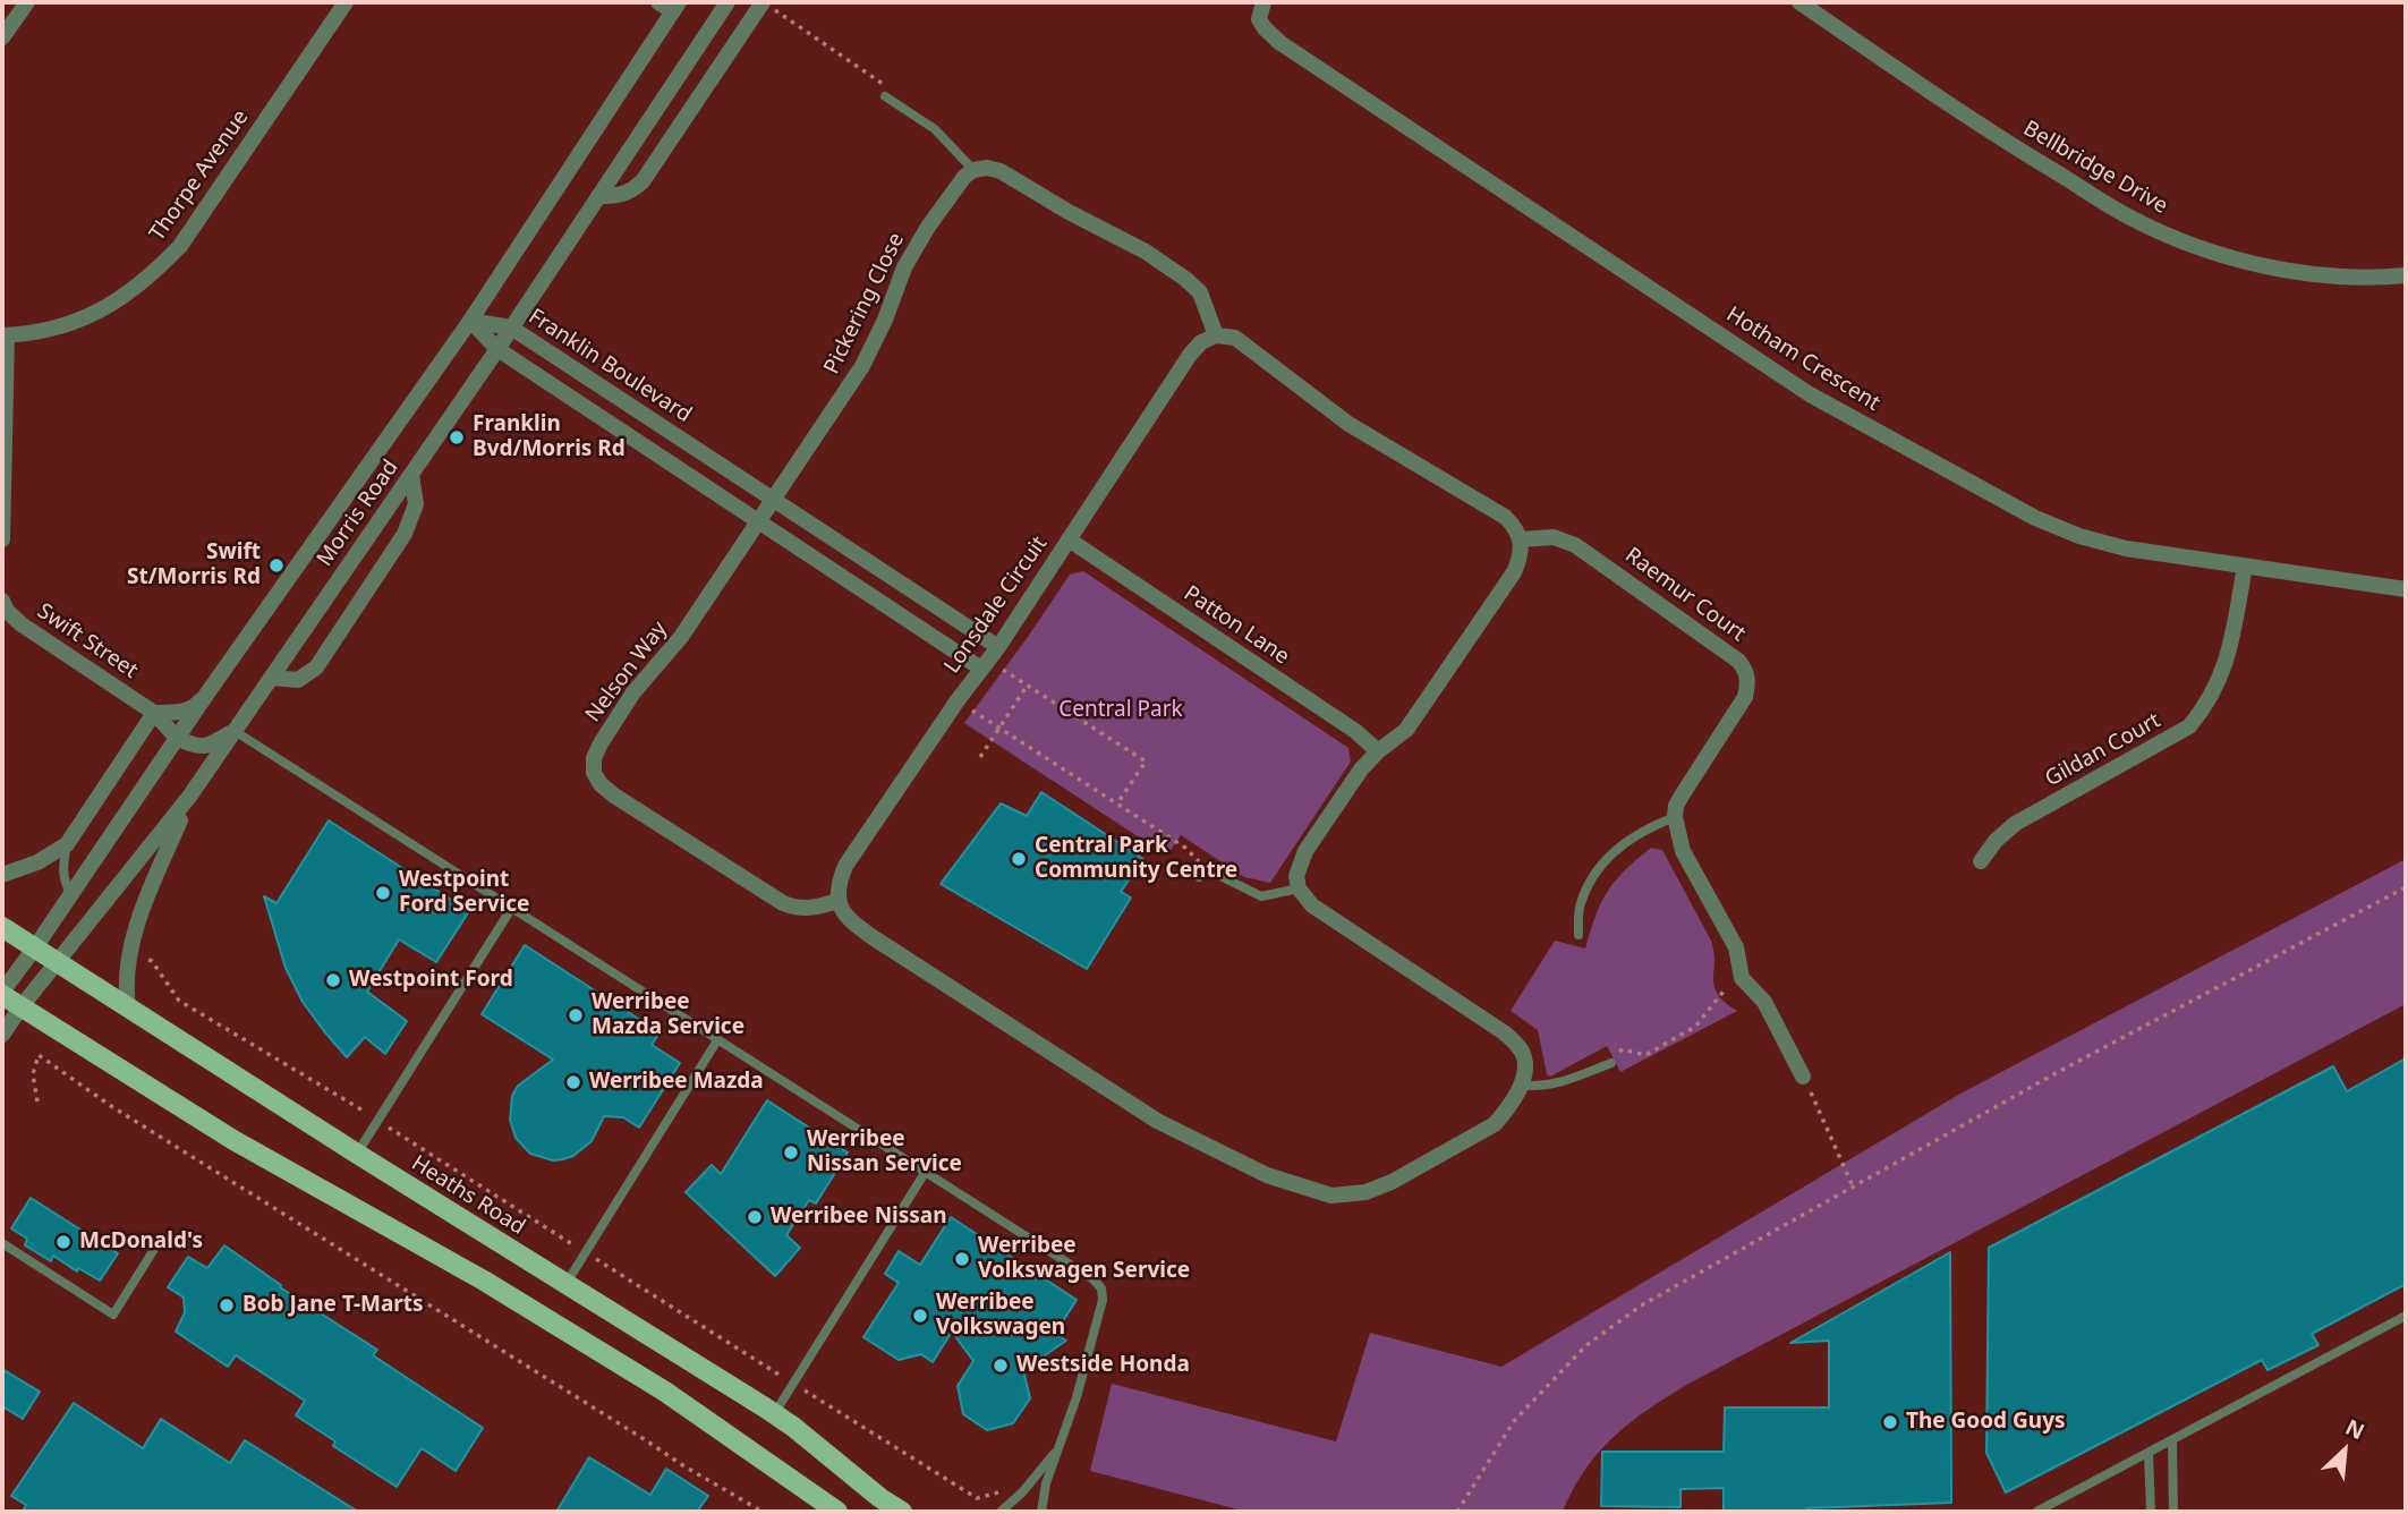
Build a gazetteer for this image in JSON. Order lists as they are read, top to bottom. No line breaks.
{"streets":{"main road":["Heaths Road"],"street":["Bellbridge Drive","Thorpe Avenue","Pickering Close","Hotham Crescent","Franklin Boulevard","Morris Road","Raemur Court","Lonsdale Circuit","Patton Lane","Swift Street","Nelson Way","Gildan Court"]},"crossings":[["Pickering Close","Franklin Boulevard"],["Pickering Close","Nelson Way"],["Hotham Crescent","Gildan Court"],["Franklin Boulevard","Morris Road"],["Franklin Boulevard","Lonsdale Circuit"],["Morris Road","Swift Street"],["Morris Road","Heaths Road"],["Lonsdale Circuit","Patton Lane"],["Lonsdale Circuit","Nelson Way"]],"parks":["Central Park"],"places":["Franklin Bvd/Morris Rd","Swift St/Morris Rd","Central Park Community Centre","Westpoint Ford Service","Westpoint Ford","Werribee Mazda Service","Werribee Mazda","Werribee Nissan Service","Werribee Nissan","McDonald's","Werribee Volkswagen Service","Bob Jane T-Marts","Werribee Volkswagen","Westside Honda","The Good Guys"],"north":"top right"}
